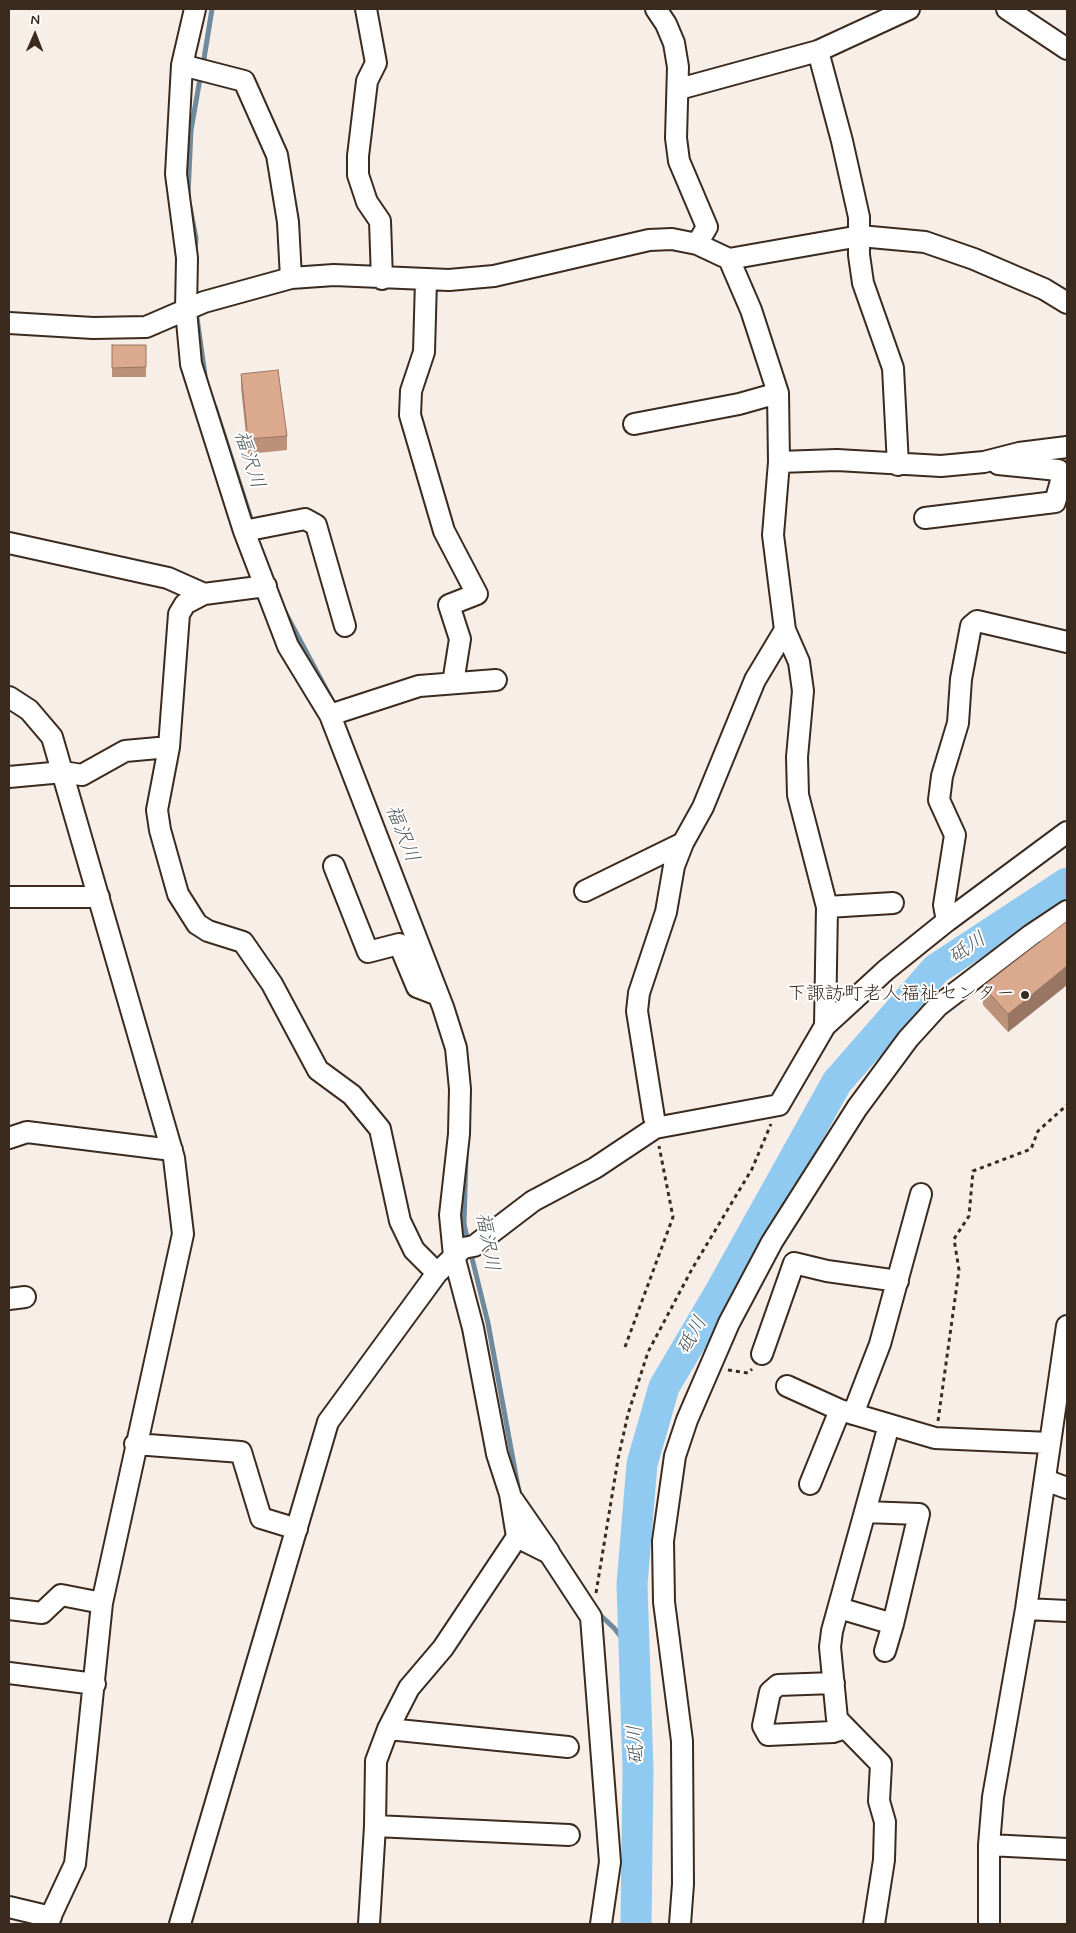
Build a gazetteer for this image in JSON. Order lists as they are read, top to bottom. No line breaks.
{"water":["福沢川","砥川"],"places":["下諏訪町老人福祉センター"],"north":"top"}
